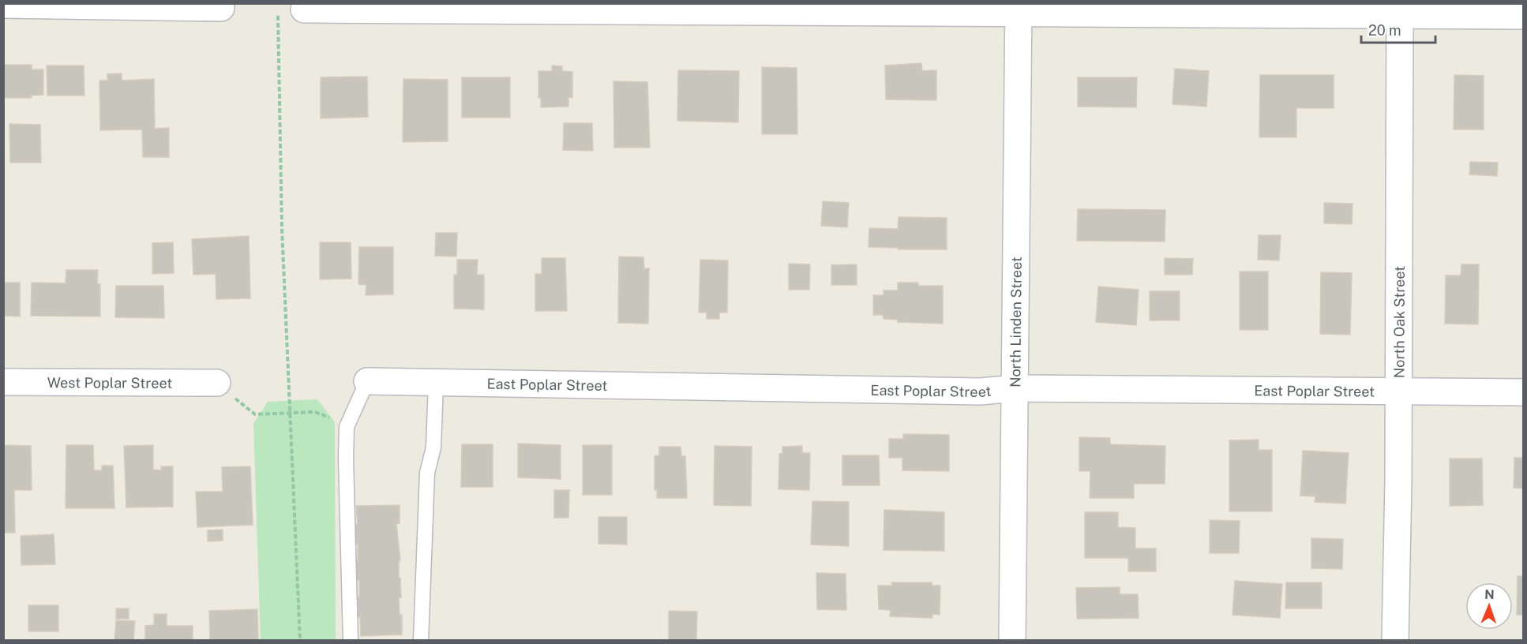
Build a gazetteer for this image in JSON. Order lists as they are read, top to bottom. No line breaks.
{"streets":{"street":["North Linden Street","North Oak Street","West Poplar Street","East Poplar Street"]},"crossings":[["North Linden Street","East Poplar Street"],["North Oak Street","East Poplar Street"]],"scale_bar":"20 m","north":"top"}
